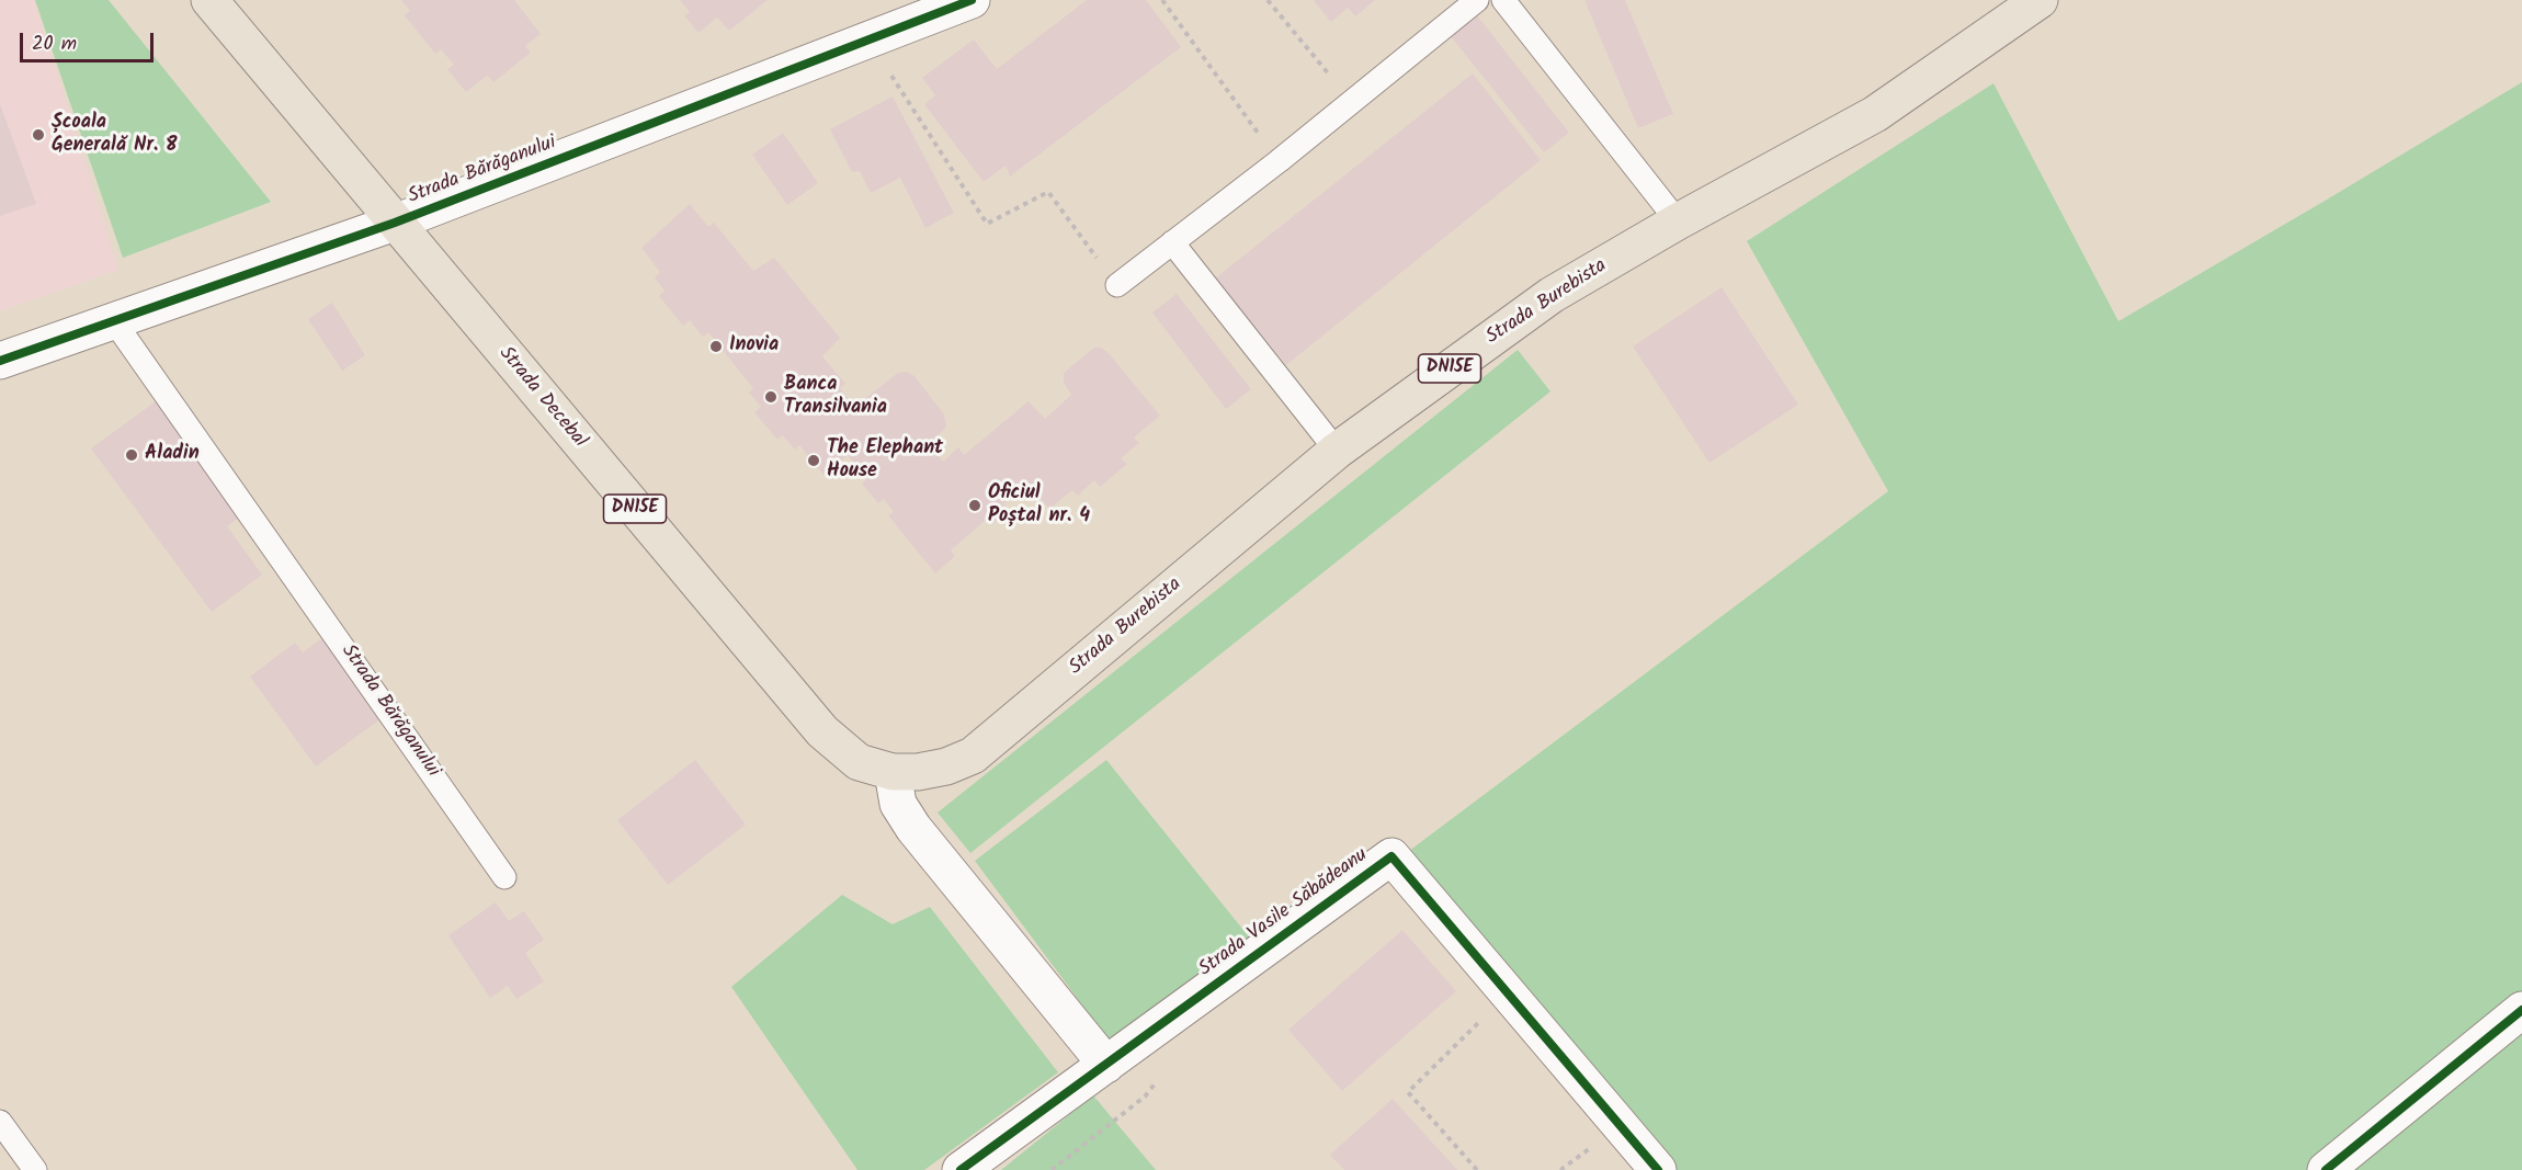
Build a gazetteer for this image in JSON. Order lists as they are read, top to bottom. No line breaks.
{"streets":{"main road":["Strada Burebista","DN15E","Strada Decebal"],"street":["Strada Bărăganului","Strada Vasile Săbădeanu"]},"crossings":[["Strada Bărăganului","Strada Decebal"],["Strada Burebista","Strada Decebal"]],"places":["Școala Generală Nr. 8","Inovia","Banca Transilvania","Aladin","The Elephant House","Oficiul Poștal nr. 4"],"scale_bar":"20 m"}
